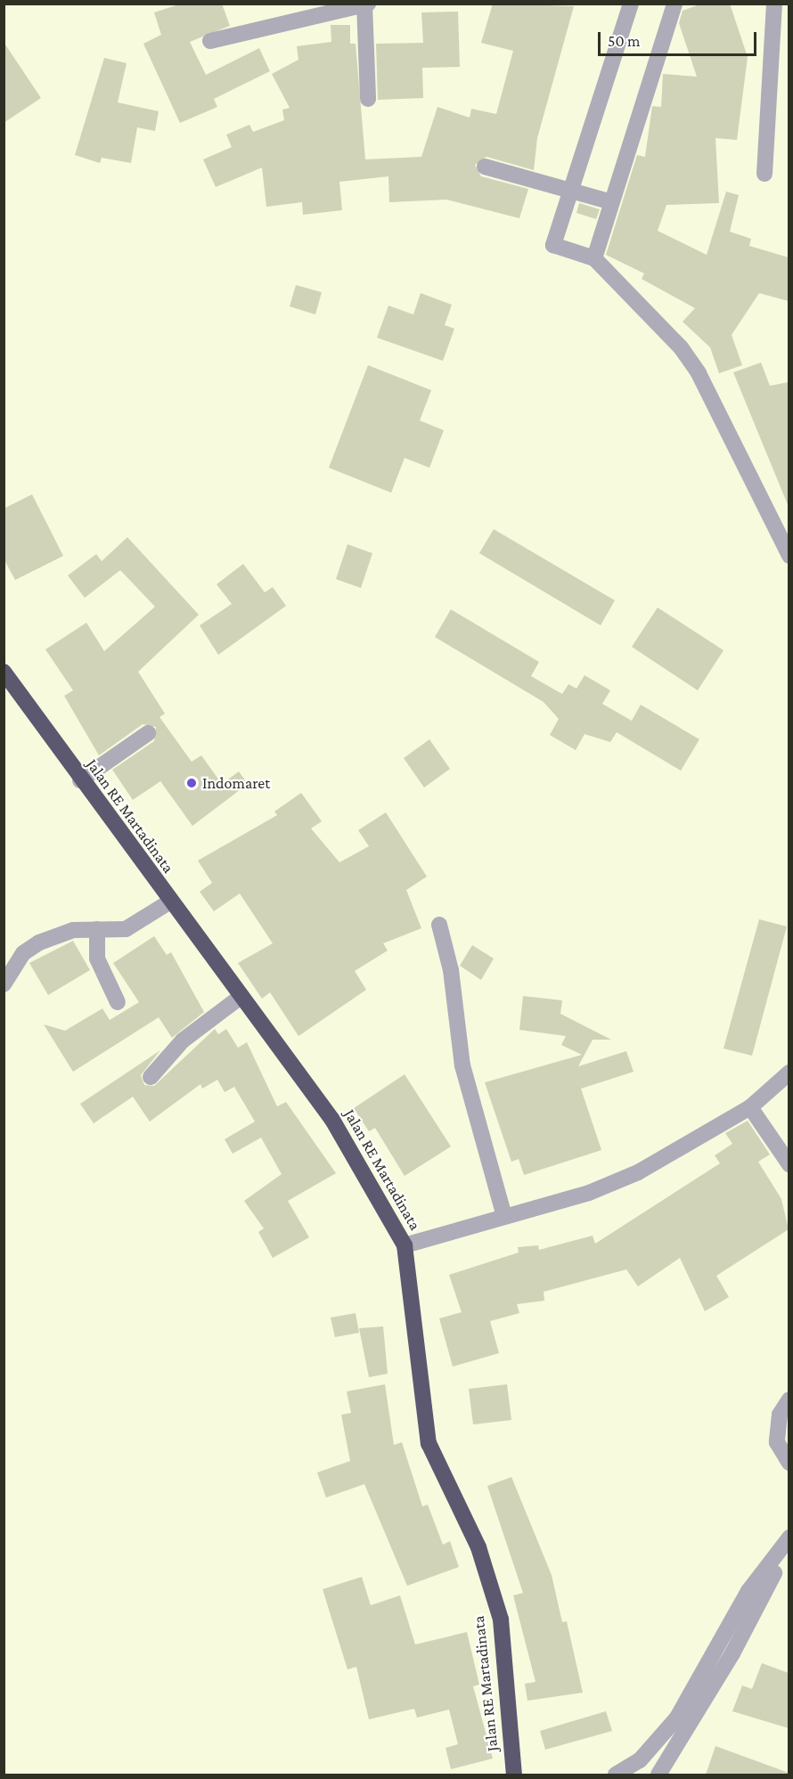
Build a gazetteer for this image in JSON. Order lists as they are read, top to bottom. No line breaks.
{"streets":{"highway":["Jalan RE Martadinata"]},"places":["Indomaret"],"scale_bar":"50 m"}
